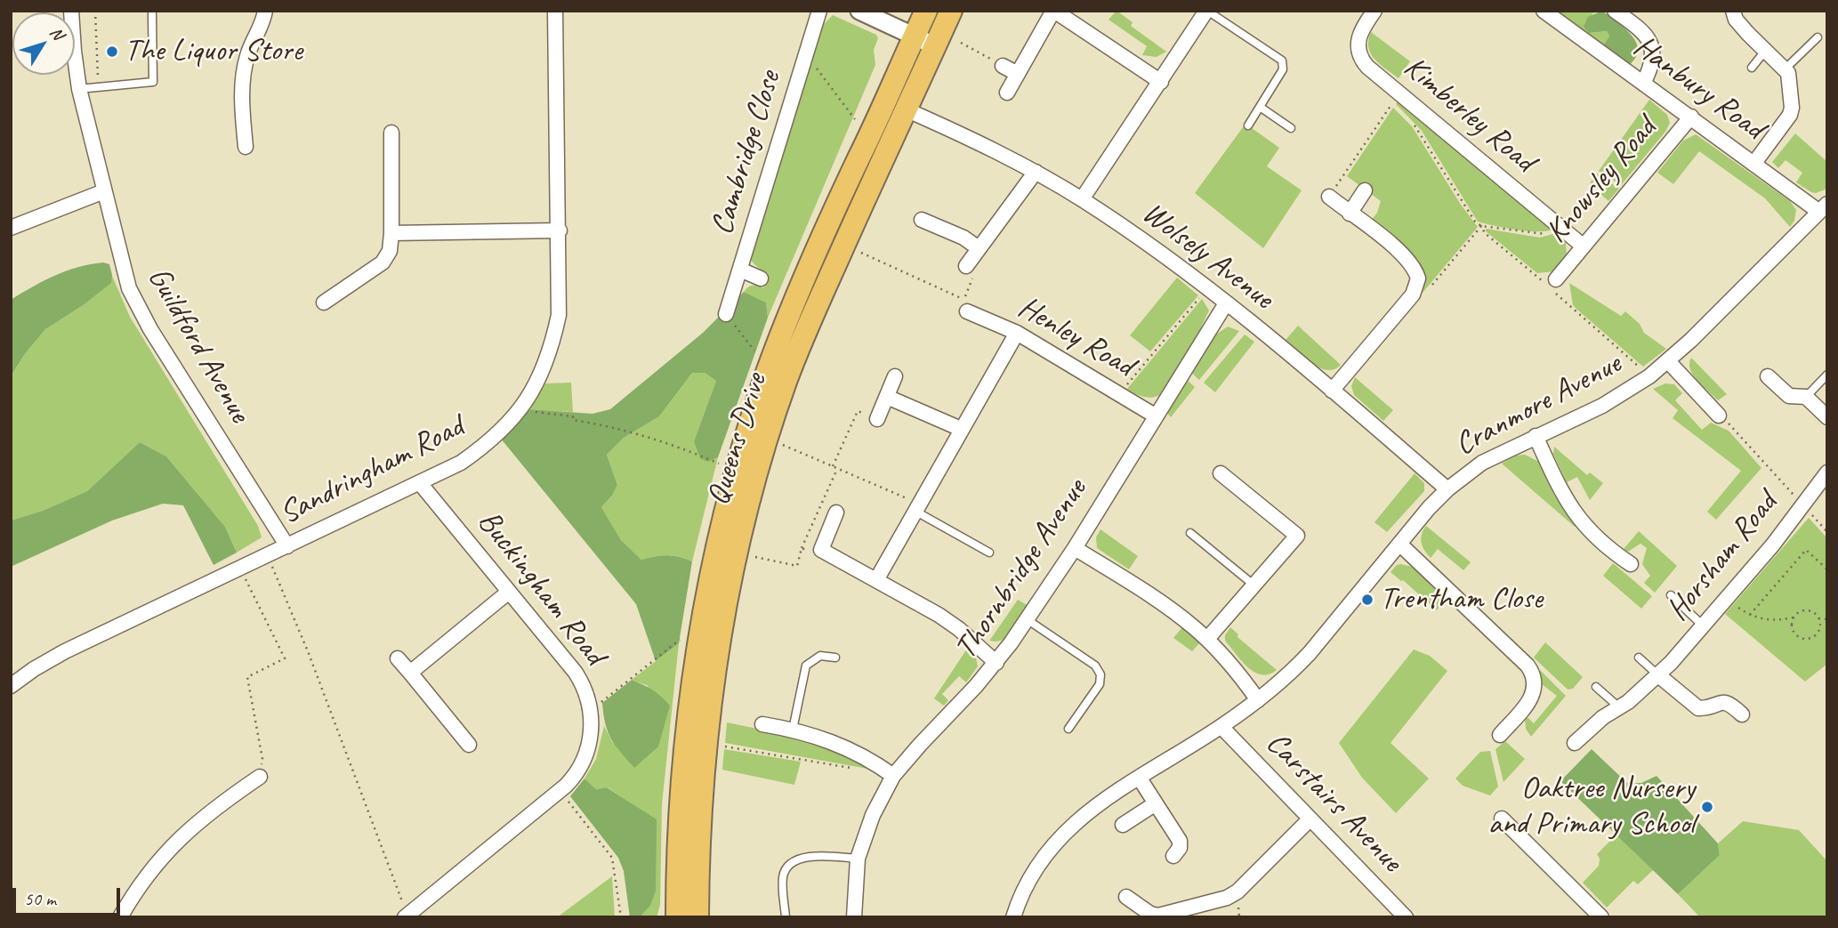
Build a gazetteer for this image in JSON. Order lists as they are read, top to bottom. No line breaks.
{"streets":{"main road":["Queens Drive"],"street":["Hanbury Road","Kimberley Road","Cambridge Close","Knowsley Road","Wolsely Avenue","Henley Road","Guildford Avenue","Cranmore Avenue","Sandringham Road","Horsham Road","Thornbridge Avenue","Buckingham Road","Carstairs Avenue"]},"crossings":[["Hanbury Road","Knowsley Road"],["Hanbury Road","Cranmore Avenue"],["Kimberley Road","Knowsley Road"],["Wolsely Avenue","Cranmore Avenue"],["Wolsely Avenue","Queens Drive"],["Wolsely Avenue","Thornbridge Avenue"],["Henley Road","Thornbridge Avenue"],["Guildford Avenue","Sandringham Road"],["Cranmore Avenue","Carstairs Avenue"],["Sandringham Road","Buckingham Road"]],"places":["The Liquor Store","Trentham Close","Oaktree Nursery and Primary School"],"scale_bar":"50 m","north":"top right"}
